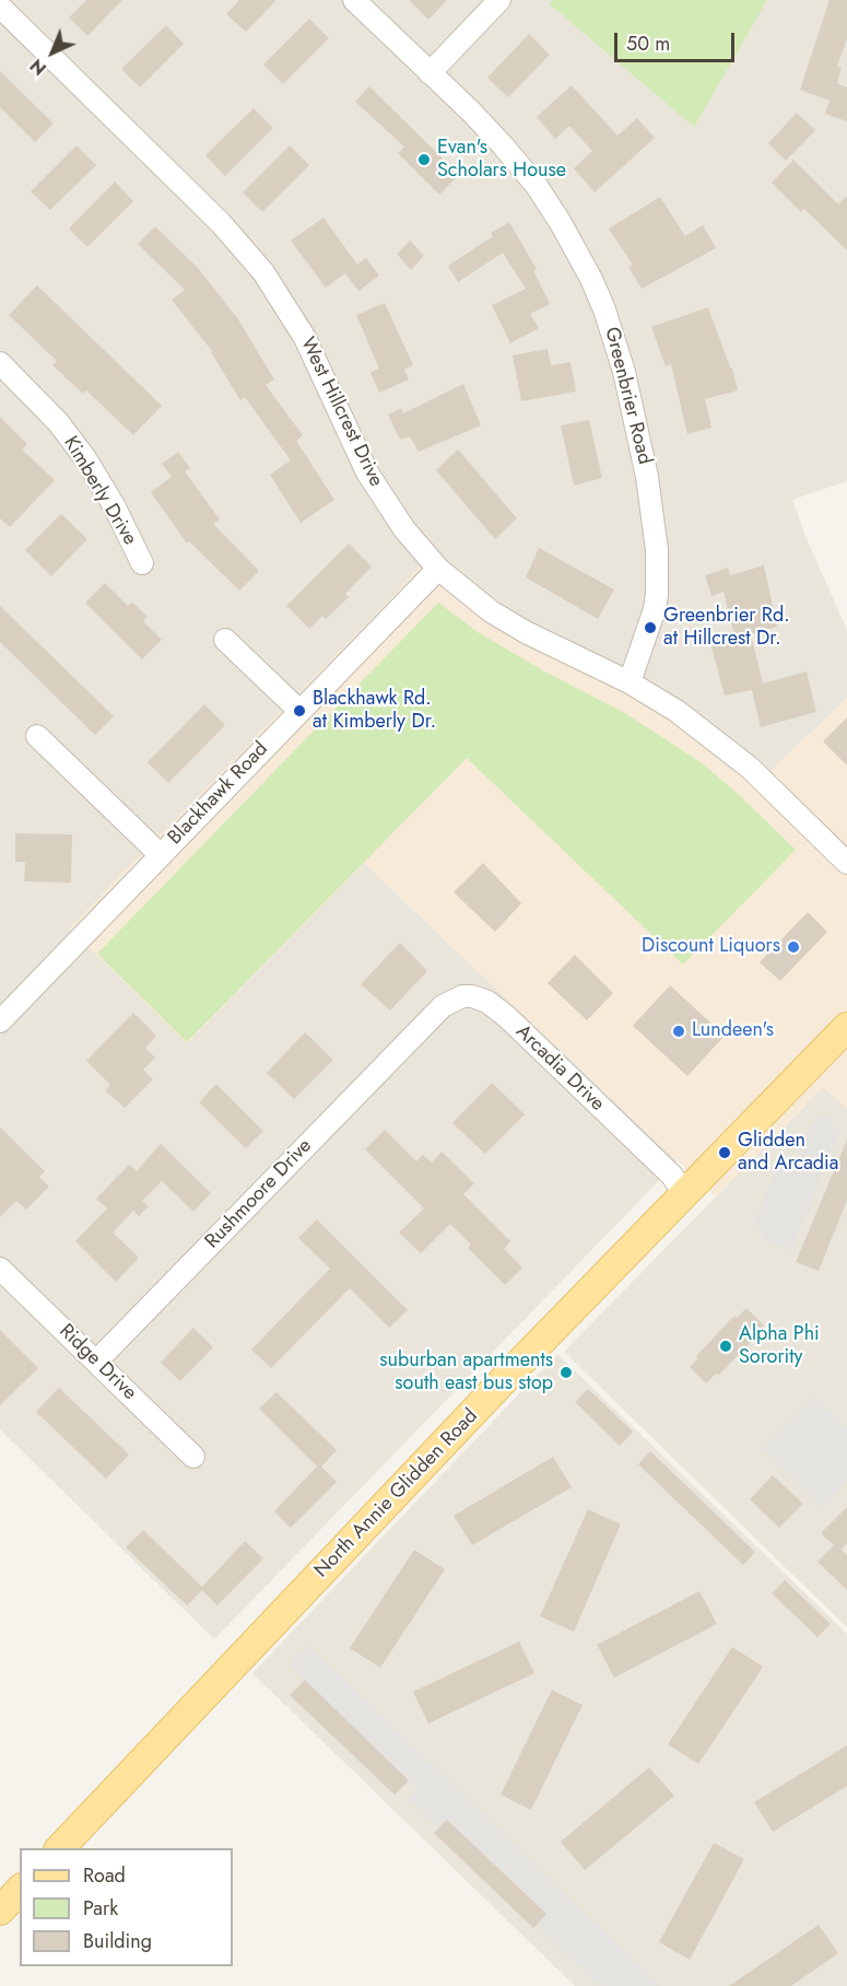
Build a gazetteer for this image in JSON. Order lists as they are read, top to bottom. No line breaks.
{"streets":{"main road":["North Annie Glidden Road"],"street":["Greenbrier Road","West Hillcrest Drive","Kimberly Drive","Blackhawk Road","Arcadia Drive","Rushmoore Drive","Ridge Drive"]},"crossings":[["Greenbrier Road","West Hillcrest Drive"],["West Hillcrest Drive","Blackhawk Road"],["Arcadia Drive","Rushmoore Drive"],["Arcadia Drive","North Annie Glidden Road"],["Rushmoore Drive","Ridge Drive"]],"places":["Evan's Scholars House","Greenbrier Rd. at Hillcrest Dr.","Blackhawk Rd. at Kimberly Dr.","Discount Liquors","Lundeen's","Glidden and Arcadia","Alpha Phi Sorority","suburban apartments south east bus stop"],"legend":["Road","Park","Building"],"scale_bar":"50 m","north":"bottom left"}
